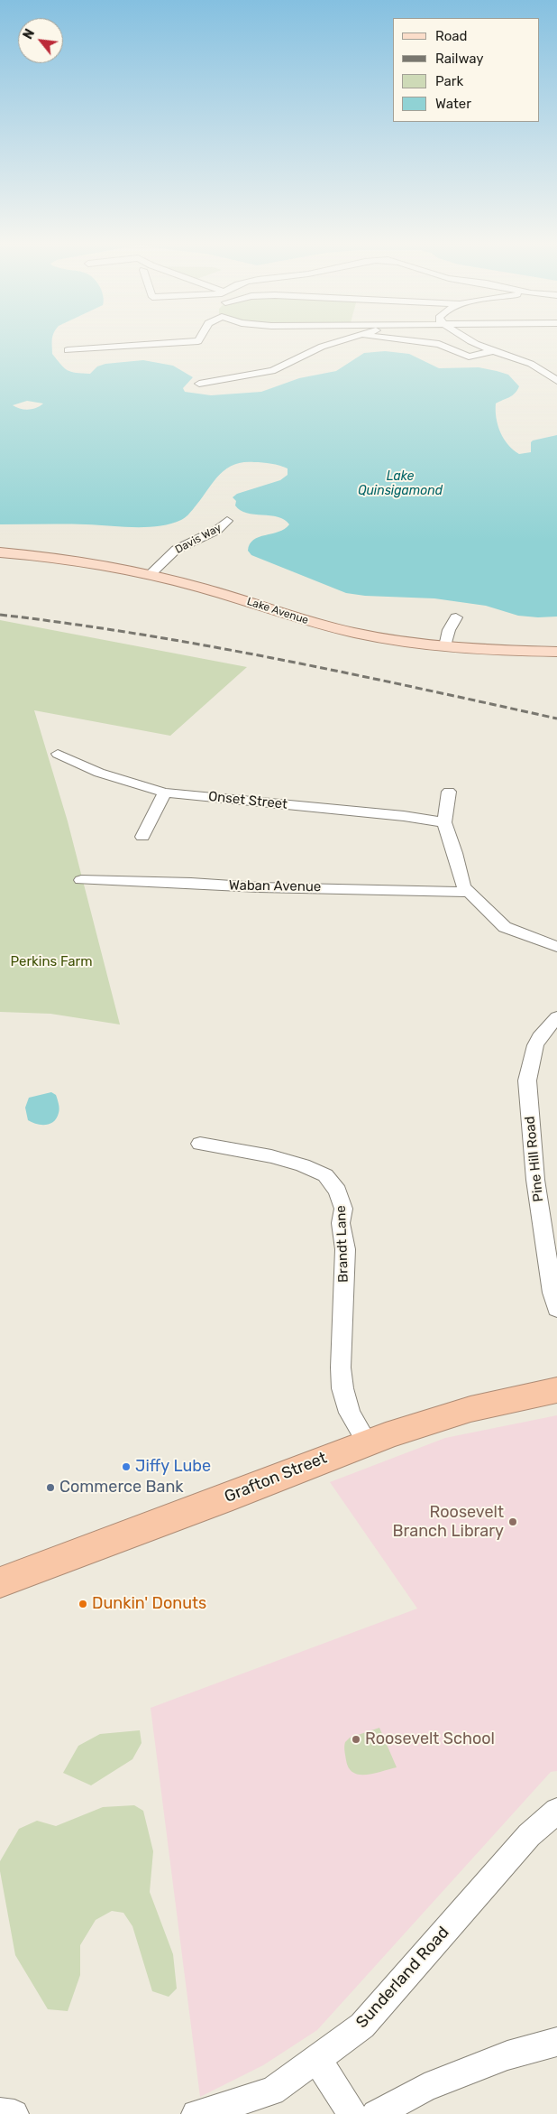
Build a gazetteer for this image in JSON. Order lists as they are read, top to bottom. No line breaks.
{"streets":{"highway":["Grafton Street"],"main road":["Lake Avenue"],"street":["Davis Way","Onset Street","Waban Avenue","Pine Hill Road","Brandt Lane","Sunderland Road"]},"crossings":[["Davis Way","Lake Avenue"],["Brandt Lane","Grafton Street"]],"water":["Lake Quinsigamond"],"parks":["Perkins Farm"],"places":["Jiffy Lube","Commerce Bank","Roosevelt Branch Library","Dunkin' Donuts","Roosevelt School"],"legend":["Road","Railway","Park","Water"],"north":"top left"}
